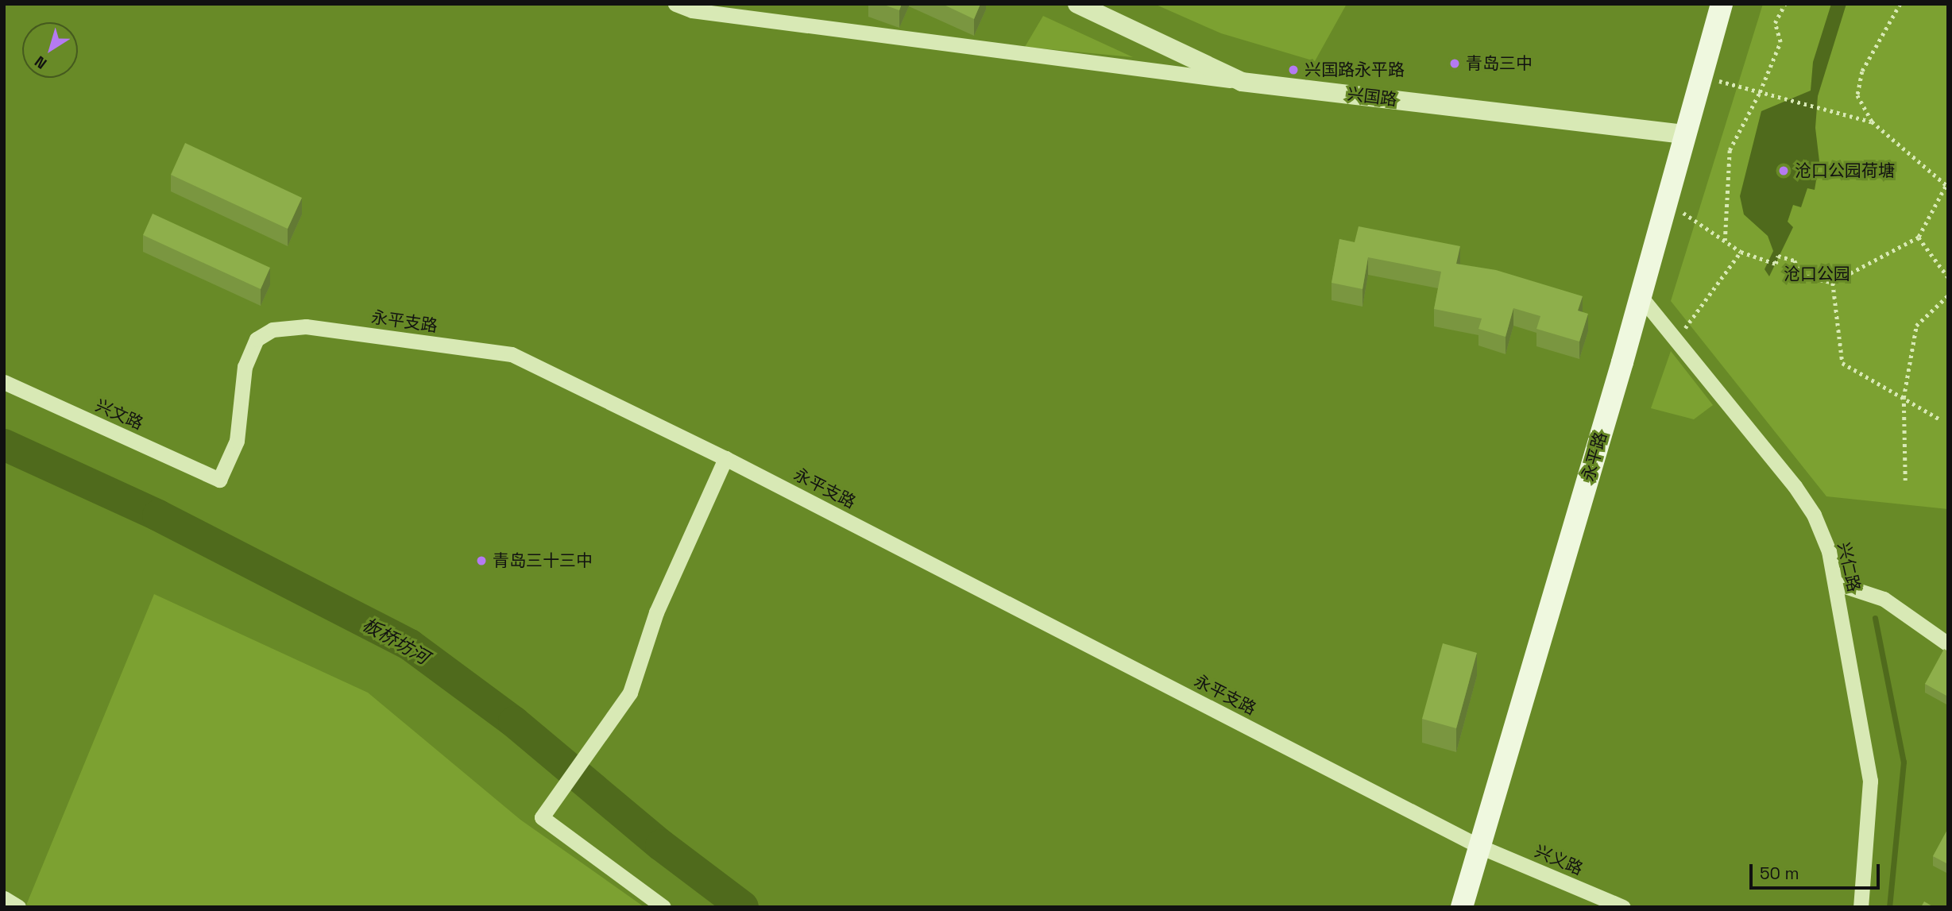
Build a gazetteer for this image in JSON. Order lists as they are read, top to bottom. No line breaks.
{"streets":{"main road":["永平路"],"street":["兴国路","永平支路","兴文路","兴仁路","兴义路"]},"crossings":[["兴国路","永平路"],["永平支路","兴文路"],["永平支路","永平路"],["永平支路","兴义路"],["永平路","兴仁路"],["永平路","兴义路"]],"water":["板桥坊河"],"parks":["沧口公园"],"places":["青岛三中","兴国路永平路","沧口公园荷塘","青岛三十三中"],"scale_bar":"50 m","north":"bottom left"}
